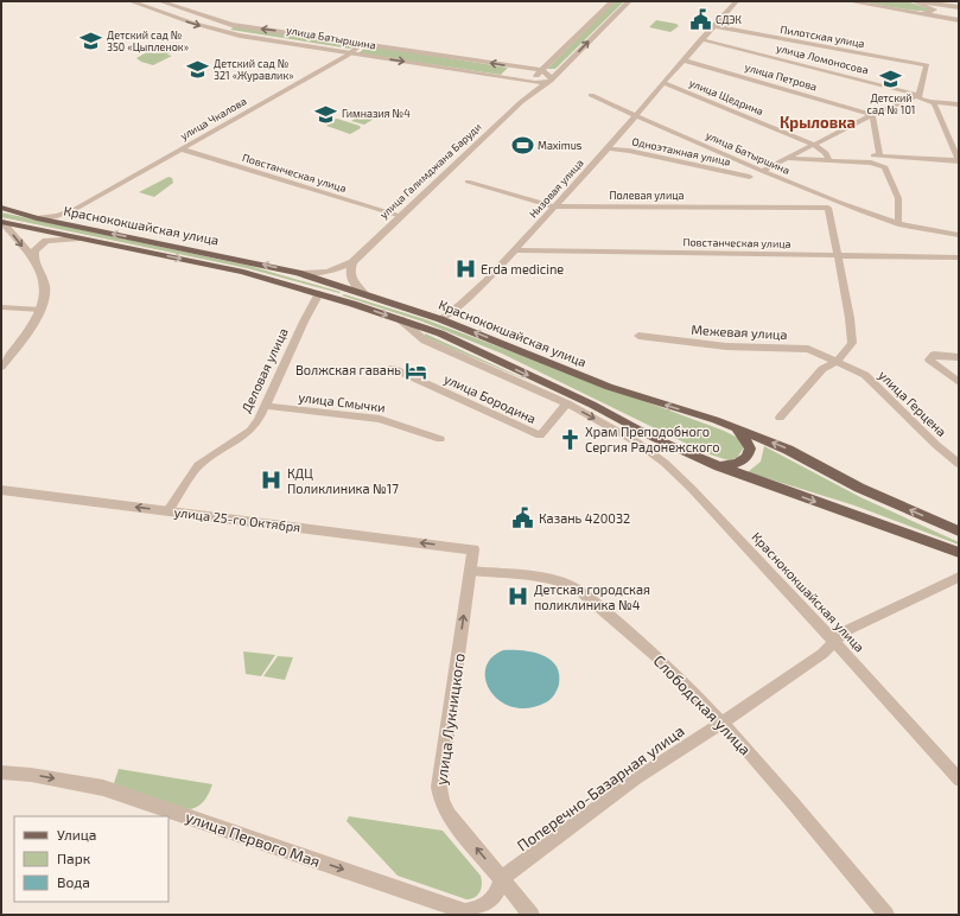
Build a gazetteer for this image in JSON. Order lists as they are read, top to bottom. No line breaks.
{"streets":{"main road":["Краснококшайская улица"],"street":["Пилотская улица","улица Батыршина","улица Ломоносова","улица Петрова","улица Щедрина","улица Чкалова","Одноэтажная улица","улица Галимджана Баруди","Повстанческая улица","Низовая улица","Полевая улица","Межевая улица","Деловая улица","улица Бородина","улица Смычки","улица Герцена","улица 25-го Октября","Слободская улица","улица Лукницкого","Поперечно-Базарная улица","улица Первого Мая"]},"crossings":[["Пилотская улица","улица Ломоносова"],["Пилотская улица","Низовая улица"],["улица Батыршина","улица Чкалова"],["улица Батыршина","улица Галимджана Баруди"],["улица Батыршина","Низовая улица"],["улица Ломоносова","Низовая улица"],["улица Петрова","Низовая улица"],["улица Щедрина","Низовая улица"],["улица Чкалова","Повстанческая улица"],["улица Чкалова","Краснококшайская улица"],["Одноэтажная улица","Низовая улица"],["улица Галимджана Баруди","Повстанческая улица"],["улица Галимджана Баруди","Краснококшайская улица"],["Повстанческая улица","Низовая улица"],["Повстанческая улица","Полевая улица"],["Низовая улица","Полевая улица"],["Низовая улица","Краснококшайская улица"],["Краснококшайская улица","Деловая улица"],["Краснококшайская улица","улица Бородина"],["Краснококшайская улица","Поперечно-Базарная улица"],["Межевая улица","улица Герцена"],["Деловая улица","улица Смычки"],["Деловая улица","улица 25-го Октября"],["улица 25-го Октября","улица Лукницкого"],["Слободская улица","улица Лукницкого"],["Слободская улица","Поперечно-Базарная улица"],["улица Лукницкого","Поперечно-Базарная улица"]],"one_way":["улица 25-го Октября","улица Лукницкого","улица Первого Мая"],"districts":["Крыловка"],"places":{"public building":["СДЭК","Казань 420032"],"school or university":["Детский сад № 350 «Цыпленок»","Детский сад № 321 «Журавлик»","Детский сад № 101","Гимназия №4"],"sports":["Maximus"],"hospital":["Erda medicine","КДЦ Поликлиника №17","Детская городская поликлиника №4"],"hotel":["Волжская гавань"],"church":["Храм Преподобного Сергия Радонежского"]},"legend":["Улица","Парк","Вода"]}
